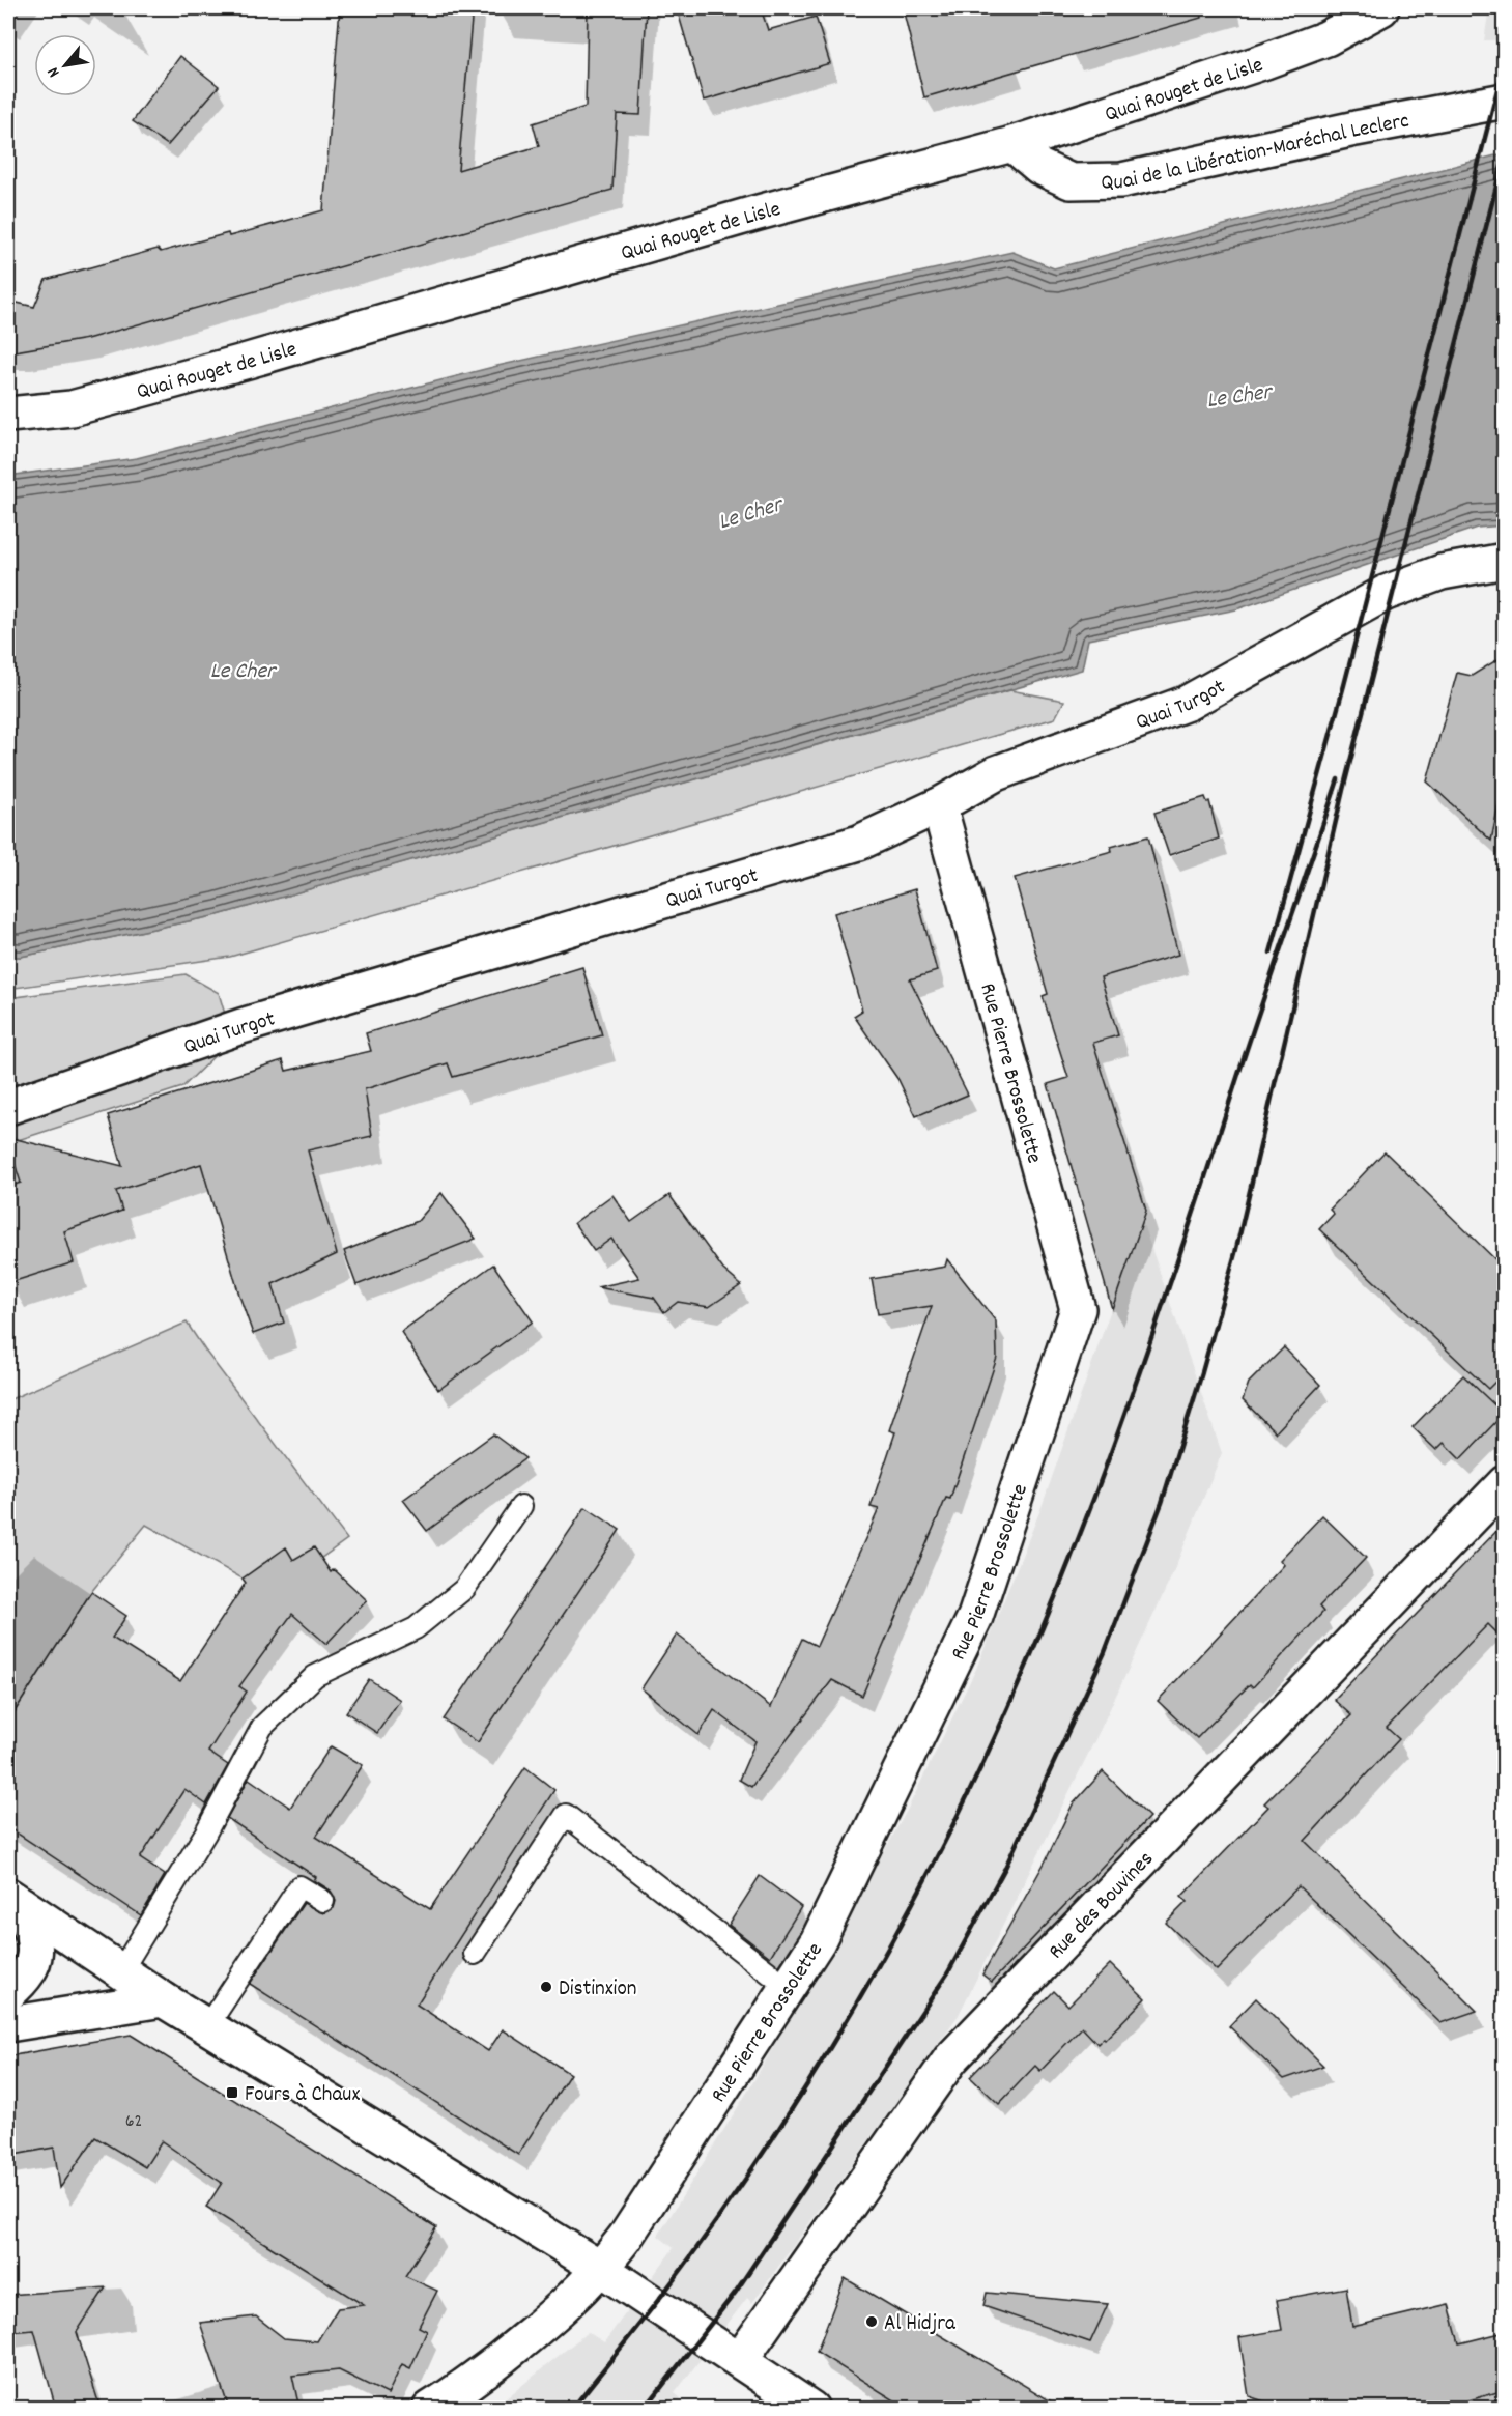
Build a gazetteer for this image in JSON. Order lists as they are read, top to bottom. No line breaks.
{"streets":{"street":["Quai Rouget de Lisle","Quai de la Libération-Maréchal Leclerc","Quai Turgot","Rue Pierre Brossolette","Rue des Bouvines"]},"crossings":[["Quai Rouget de Lisle","Quai de la Libération-Maréchal Leclerc"],["Quai Turgot","Rue Pierre Brossolette"]],"water":["Le Cher"],"places":{"other":["Distinxion","Al Hidjra"],"transit":["Fours à Chaux"]},"house_numbers":["62"],"north":"bottom left"}
